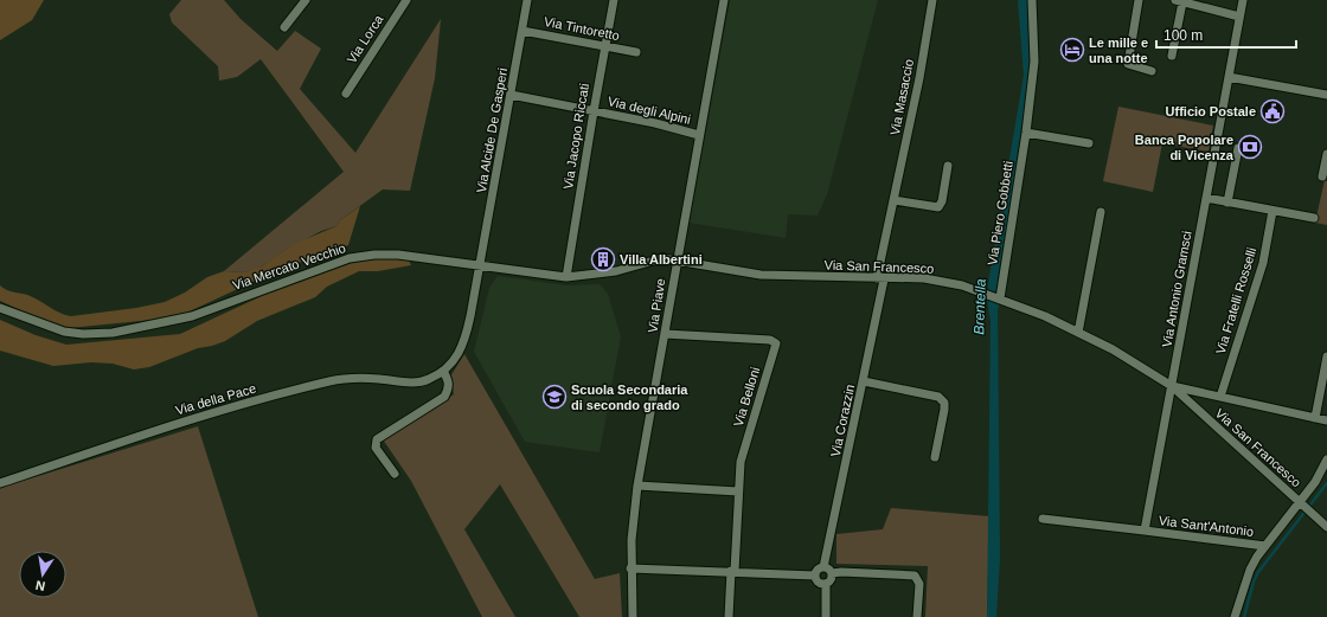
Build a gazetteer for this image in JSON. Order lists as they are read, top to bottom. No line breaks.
{"streets":{"street":["Via Tintoretto","Via Lorca","Via Masaccio","Via degli Alpini","Via Alcide De Gasperi","Via Jacopo Riccati","Via Piero Gobbetti","Via Mercato Vecchio","Via San Francesco","Via Antonio Gramsci","Via Fratelli Rosselli","Via Piave","Via Belloni","Via della Pace","Via Corazzin","Via Sant'Antonio"]},"crossings":[["Via Tintoretto","Via Alcide De Gasperi"],["Via Tintoretto","Via Jacopo Riccati"],["Via Masaccio","Via San Francesco"],["Via Masaccio","Via Corazzin"],["Via degli Alpini","Via Alcide De Gasperi"],["Via degli Alpini","Via Jacopo Riccati"],["Via degli Alpini","Via Piave"],["Via Alcide De Gasperi","Via Mercato Vecchio"],["Via Alcide De Gasperi","Via della Pace"],["Via Jacopo Riccati","Via Mercato Vecchio"],["Via Piero Gobbetti","Via San Francesco"],["Via Mercato Vecchio","Via San Francesco"],["Via Mercato Vecchio","Via Piave"],["Via Mercato Vecchio","Via della Pace"],["Via San Francesco","Via Antonio Gramsci"],["Via San Francesco","Via Piave"],["Via San Francesco","Via Corazzin"],["Via San Francesco","Via Sant'Antonio"],["Via Piave","Via Belloni"]],"water":["Brentella"],"places":{"hotel":["Le mille e una notte"],"public building":["Ufficio Postale"],"bank":["Banca Popolare di Vicenza"],"building":["Villa Albertini"],"school or university":["Scuola Secondaria di secondo grado"]},"scale_bar":"100 m","north":"bottom"}
